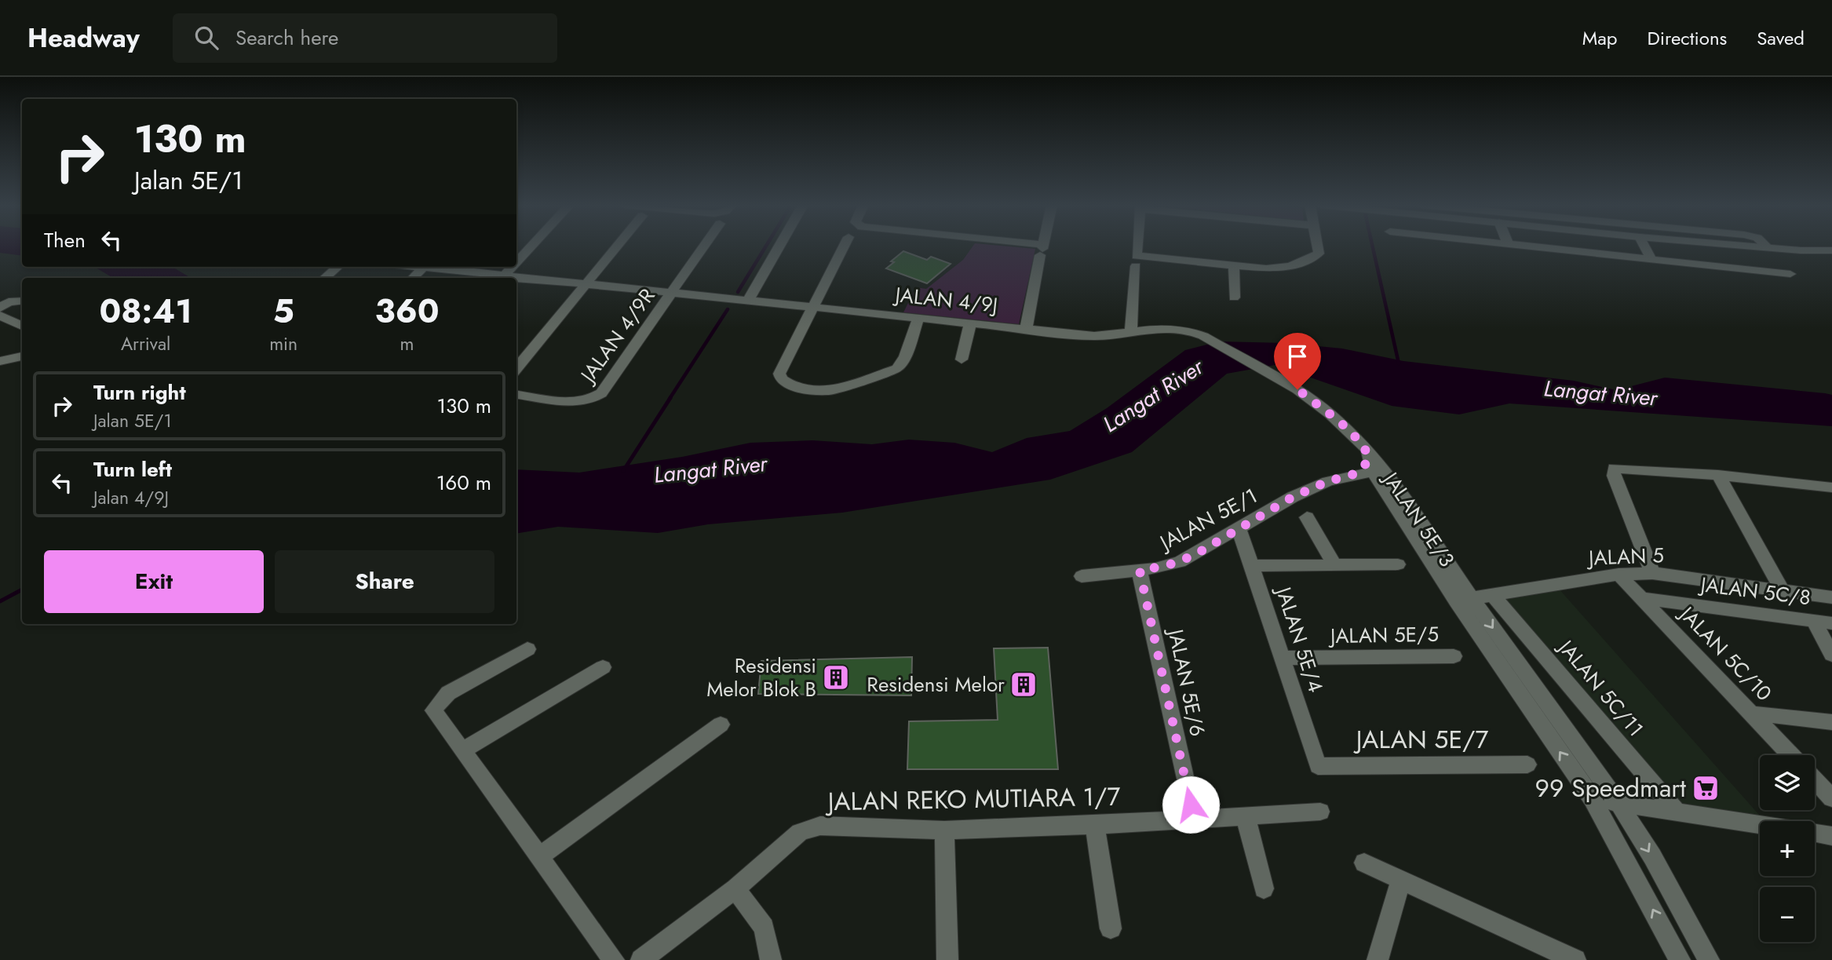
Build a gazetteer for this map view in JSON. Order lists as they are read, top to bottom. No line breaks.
{"streets":{"street":["JALAN 4/9J","JALAN 4/9R","JALAN 5E/1","JALAN 5E/3","JALAN 5","JALAN 5C/8","JALAN 5E/5","JALAN 5E/4","JALAN 5C/10","JALAN 5E/6","JALAN 5C/11","JALAN 5E/7","JALAN REKO MUTIARA 1/7"]},"crossings":[["JALAN 4/9J","JALAN 4/9R"],["JALAN 4/9J","JALAN 5E/1"],["JALAN 4/9J","JALAN 5E/3"],["JALAN 5E/1","JALAN 5E/3"],["JALAN 5E/1","JALAN 5E/4"],["JALAN 5E/1","JALAN 5E/6"],["JALAN 5E/3","JALAN 5"],["JALAN 5E/3","JALAN 5E/4"],["JALAN 5","JALAN 5C/10"],["JALAN 5","JALAN 5C/11"],["JALAN 5C/8","JALAN 5C/10"],["JALAN 5E/5","JALAN 5E/4"],["JALAN 5E/4","JALAN 5E/7"]],"water":["Langat River"],"places":{"building":["Residensi Melor Blok B","Residensi Melor"],"supermarket":["99 Speedmart"]},"page":{"header":"Headway","search":"Search here","nav":["Map","Directions","Saved"],"turn":["130 m","Jalan 5E/1"],"then":"Then","eta":["08:41","Arrival","5","min","360","m"],"list":[{"name":"Turn right","note":"Jalan 5E/1","value":"130 m"},{"name":"Turn left","note":"Jalan 4/9J","value":"160 m"}],"buttons":["Exit","Share"],"map_buttons":["+","−"]}}
